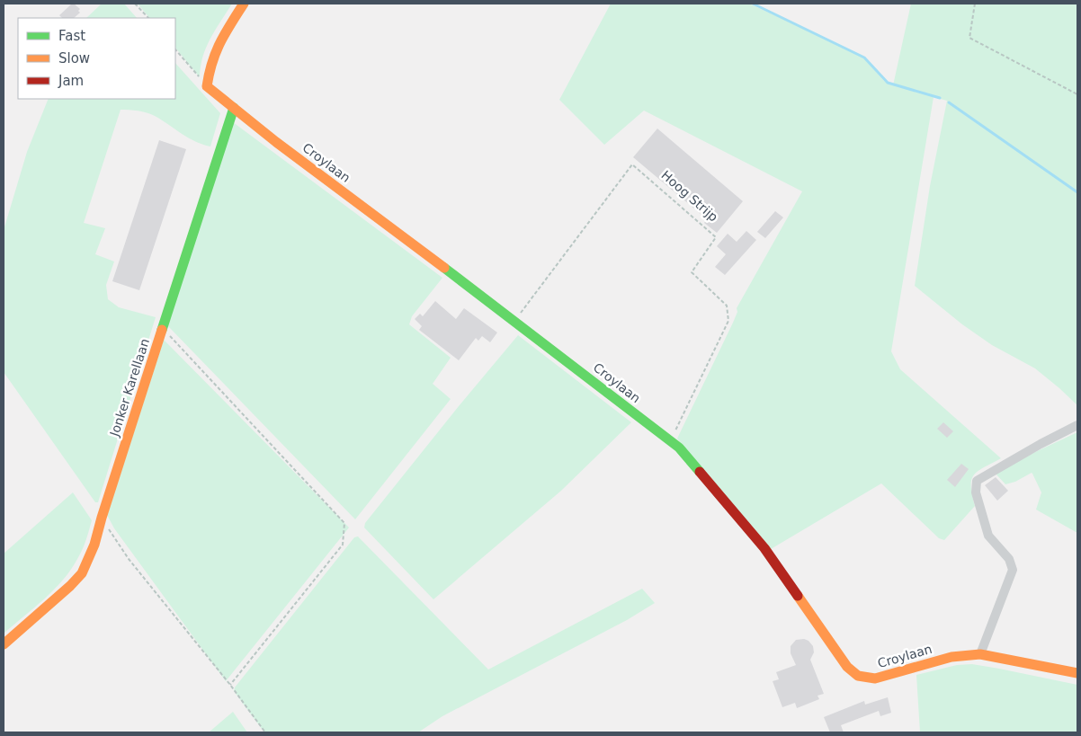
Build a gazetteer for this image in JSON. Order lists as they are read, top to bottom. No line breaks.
{"streets":{"street":["Croylaan","Jonker Karellaan"],"path":["Hoog Strijp"]},"crossings":[["Croylaan","Hoog Strijp"],["Croylaan","Jonker Karellaan"]],"legend":["Fast","Slow","Jam"]}
